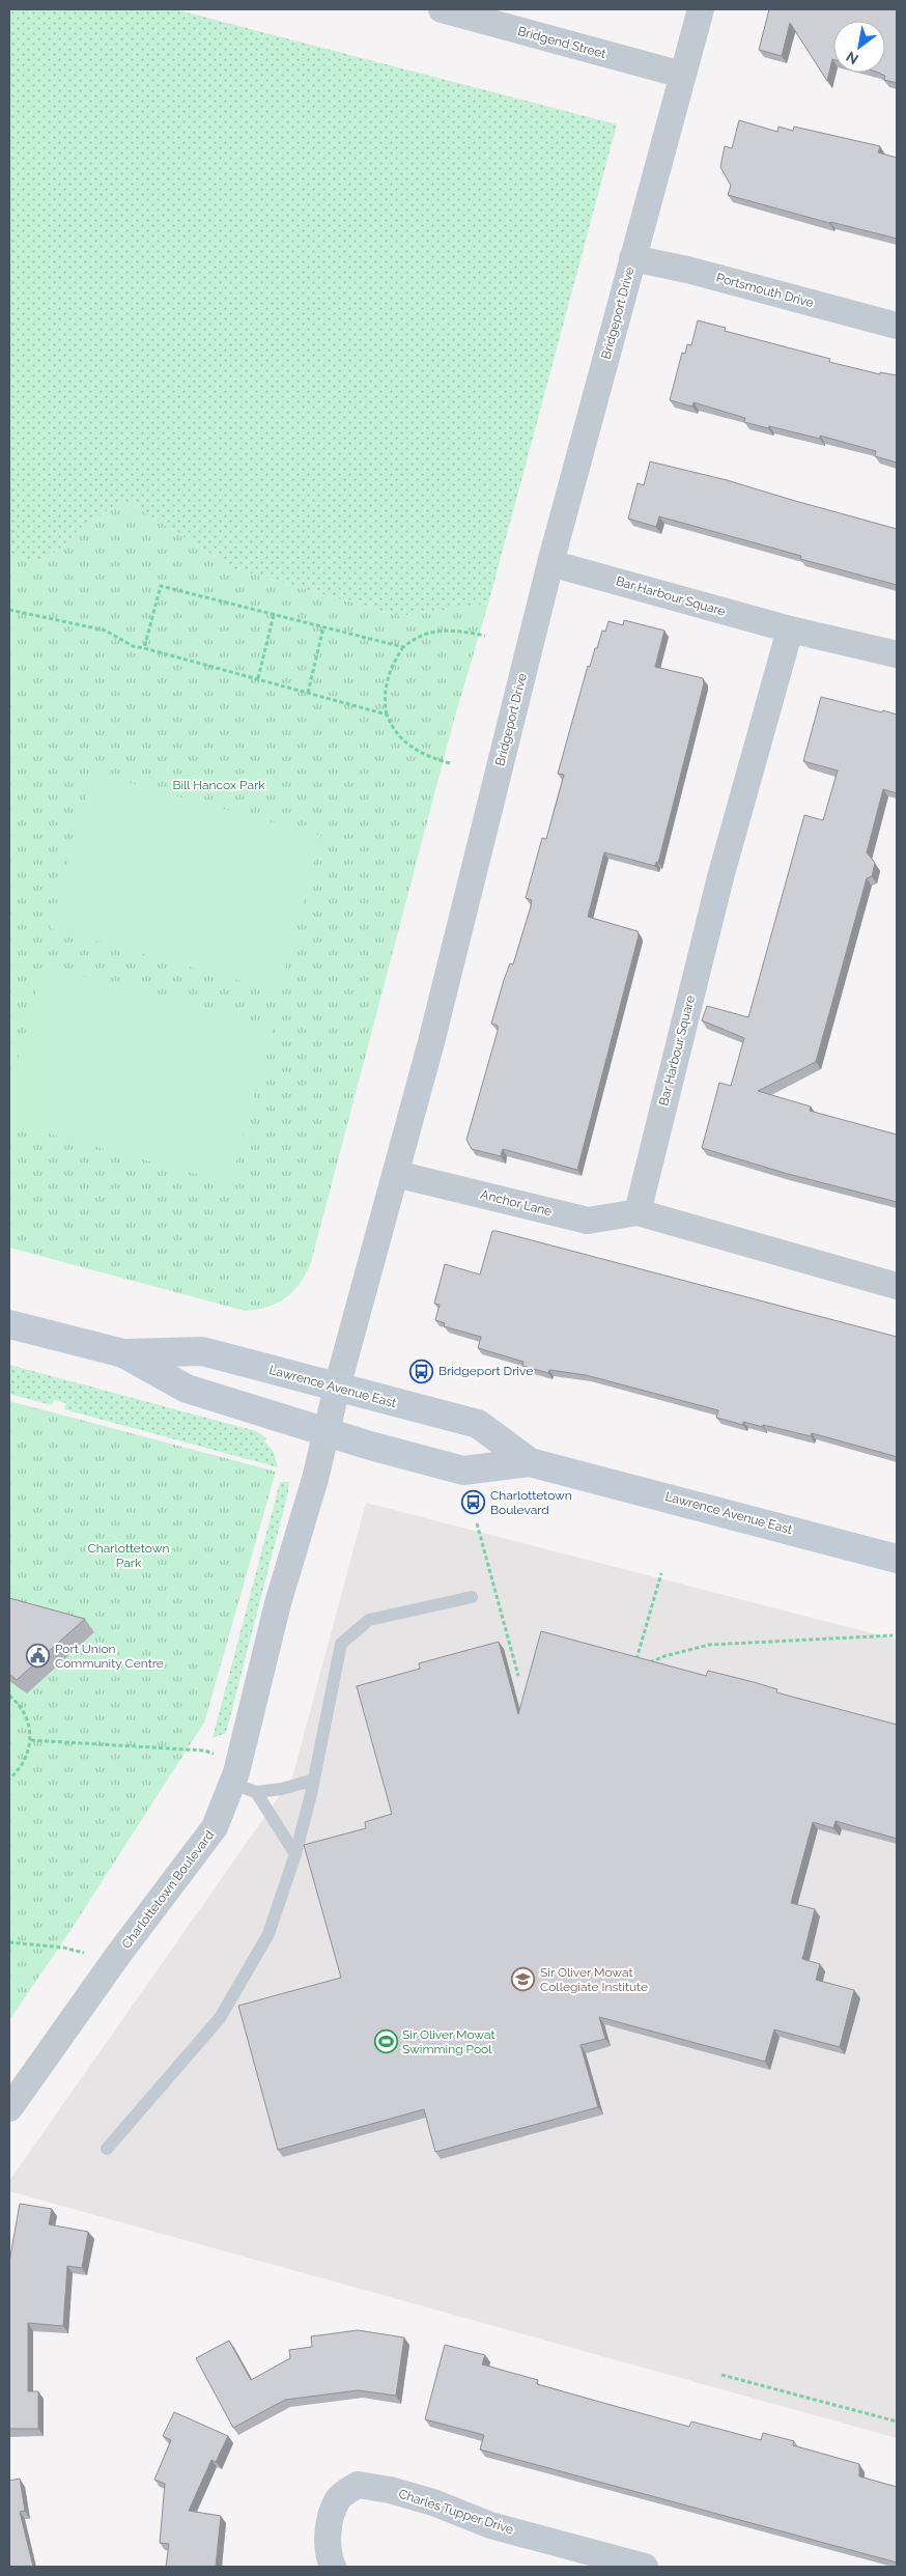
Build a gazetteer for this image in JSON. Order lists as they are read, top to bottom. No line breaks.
{"streets":{"main road":["Lawrence Avenue East"],"street":["Bridgend Street","Portsmouth Drive","Bridgeport Drive","Bar Harbour Square","Anchor Lane","Charlottetown Boulevard","Charles Tupper Drive"]},"crossings":[["Bridgend Street","Bridgeport Drive"],["Portsmouth Drive","Bridgeport Drive"],["Bridgeport Drive","Bar Harbour Square"],["Bridgeport Drive","Anchor Lane"],["Bridgeport Drive","Lawrence Avenue East"],["Bridgeport Drive","Charlottetown Boulevard"],["Bar Harbour Square","Anchor Lane"],["Lawrence Avenue East","Charlottetown Boulevard"]],"parks":["Bill Hancox Park","Charlottetown Park"],"places":{"bus stop":["Bridgeport Drive","Charlottetown Boulevard"],"public building":["Port Union Community Centre"],"school or university":["Sir Oliver Mowat Collegiate Institute"],"sports":["Sir Oliver Mowat Swimming Pool"]},"north":"bottom left"}
